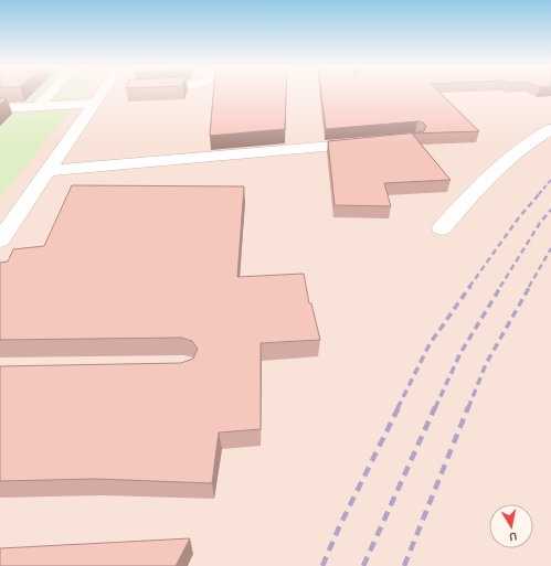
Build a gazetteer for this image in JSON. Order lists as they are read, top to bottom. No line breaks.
{"north":"bottom"}
